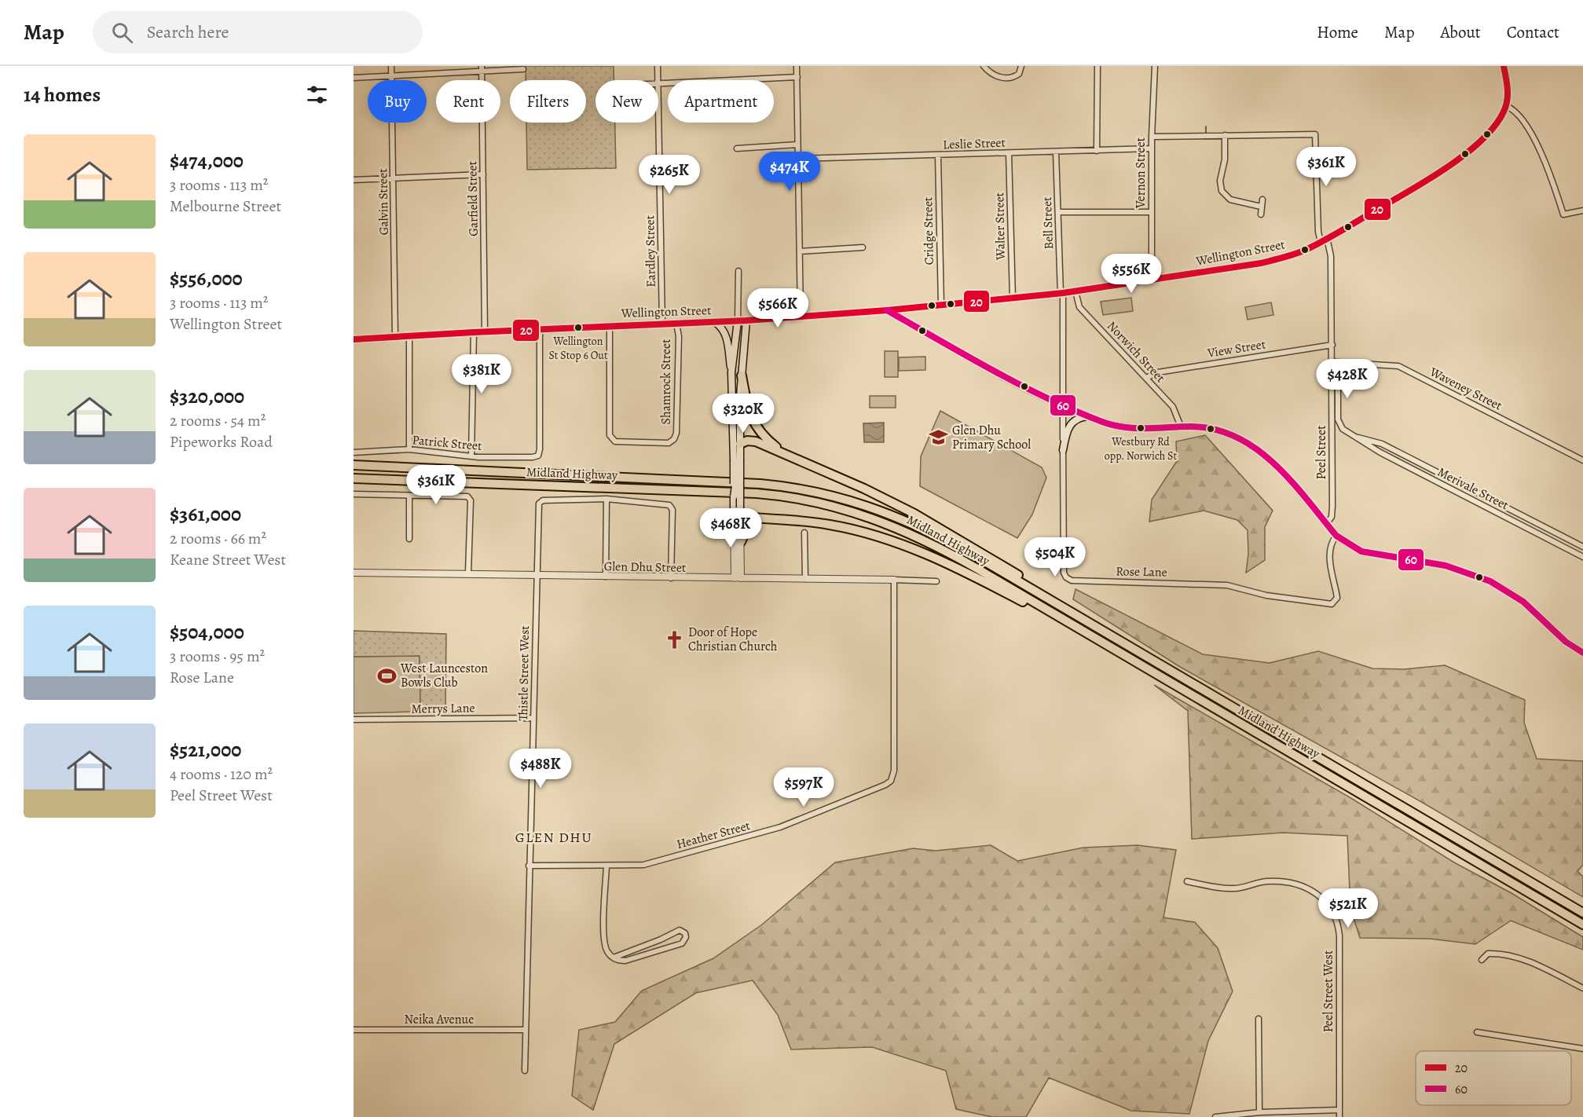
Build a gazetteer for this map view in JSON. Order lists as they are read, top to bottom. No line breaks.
{"streets":{"highway":["Midland Highway"],"main road":["Wellington Street"],"street":["Leslie Street","Vernon Street","Garfield Street","Galvin Street","Bell Street","Walter Street","Cridge Street","Eardley Street","View Street","Norwich Street","Shamrock Street","Waveney Street","Patrick Street","Peel Street","Merivale Street","Glen Dhu Street","Rose Lane","Thistle Street West","Merrys Lane","Heather Street","Peel Street West","Neika Avenue"]},"crossings":[["Leslie Street","Vernon Street"],["Leslie Street","Bell Street"],["Leslie Street","Walter Street"],["Leslie Street","Cridge Street"],["Vernon Street","Wellington Street"],["Garfield Street","Wellington Street"],["Galvin Street","Wellington Street"],["Bell Street","Wellington Street"],["Bell Street","Rose Lane"],["Walter Street","Wellington Street"],["Cridge Street","Wellington Street"],["Eardley Street","Wellington Street"],["Wellington Street","Norwich Street"],["Wellington Street","Shamrock Street"],["Wellington Street","Patrick Street"],["Wellington Street","Peel Street"],["Wellington Street","Rose Lane"],["View Street","Norwich Street"],["View Street","Peel Street"],["Waveney Street","Peel Street"],["Waveney Street","Merivale Street"],["Glen Dhu Street","Thistle Street West"],["Glen Dhu Street","Heather Street"],["Thistle Street West","Merrys Lane"],["Thistle Street West","Heather Street"],["Thistle Street West","Neika Avenue"]],"districts":["GLEN DHU"],"places":{"other":["Wellington St Stop 6 Out","Westbury Rd opp. Norwich St"],"school or university":["Glen Dhu Primary School"],"church":["Door of Hope Christian Church"],"sports":["West Launceston Bowls Club"]},"lines":["transit line 20","transit line 60"],"legend":["20","60"],"page":{"header":"Map","search":"Search here","nav":["Home","Map","About","Contact"],"heading":"14 homes","chip":["Buy","Rent","Filters","New","Apartment"],"list":[{"name":"$474,000","note":"3 rooms · 113 m² · Melbourne Street"},{"name":"$556,000","note":"3 rooms · 113 m² · Wellington Street"},{"name":"$320,000","note":"2 rooms · 54 m² · Pipeworks Road"},{"name":"$361,000","note":"2 rooms · 66 m² · Keane Street West"},{"name":"$504,000","note":"3 rooms · 95 m² · Rose Lane"},{"name":"$521,000","note":"4 rooms · 120 m² · Peel Street West"}],"price":["$361K","$474K","$265K","$556K","$566K","$381K","$428K","$320K","$361K","$468K","$504K","$488K","$597K","$521K"]}}
